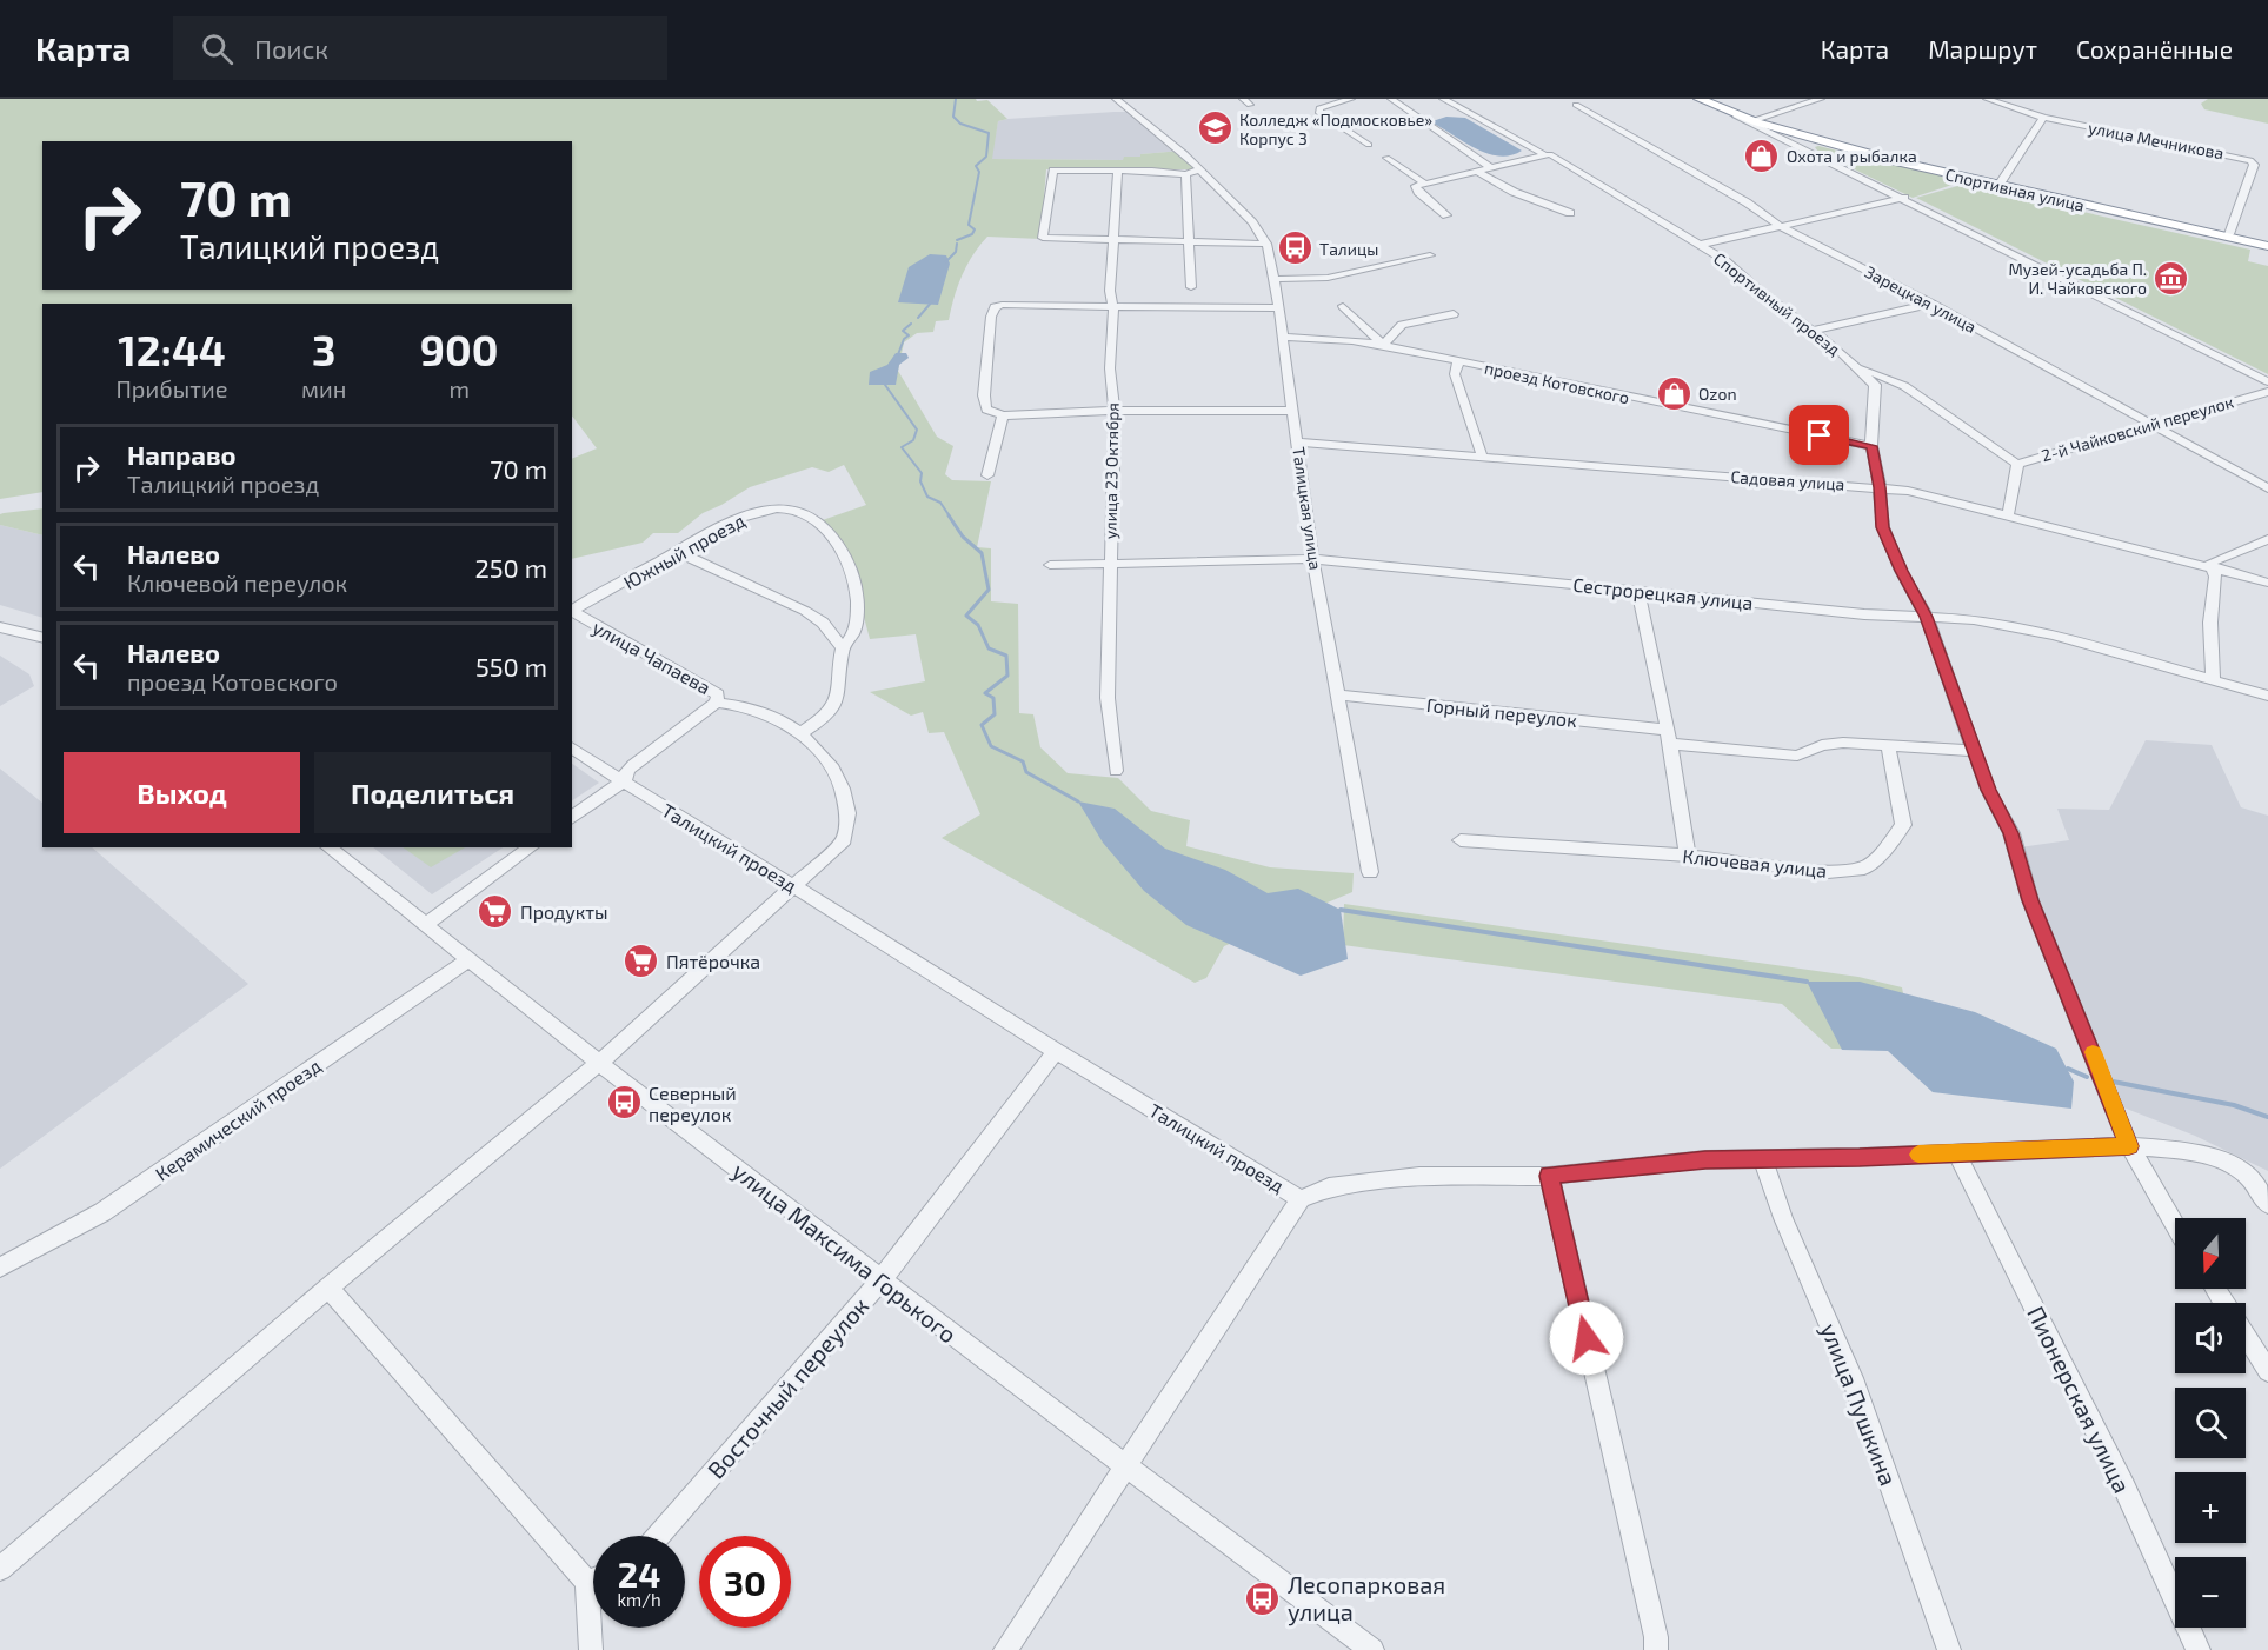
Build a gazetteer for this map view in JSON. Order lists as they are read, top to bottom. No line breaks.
{"streets":{"highway":["Спортивная улица"],"street":["улица Мечникова","Зарецкая улица","Спортивный проезд","проезд Котовского","2-й Чайковский переулок","улица 23 Октября","Садовая улица","Талицкая улица","Южный проезд","Сестрорецкая улица","улица Чапаева","Горный переулок","Талицкий проезд","Ключевая улица","Керамический проезд","улица Максима Горького","Восточный переулок","Пионерская улица","улица Пушкина"]},"crossings":[["улица Мечникова","Спортивная улица"],["Зарецкая улица","2-й Чайковский переулок"],["проезд Котовского","Талицкая улица"],["2-й Чайковский переулок","Садовая улица"],["улица 23 Октября","Сестрорецкая улица"],["Садовая улица","Талицкая улица"],["Талицкая улица","Сестрорецкая улица"],["Талицкая улица","Горный переулок"],["Южный проезд","улица Чапаева"],["Горный переулок","Ключевая улица"],["Талицкий проезд","Восточный переулок"],["Талицкий проезд","Пионерская улица"],["Талицкий проезд","улица Пушкина"],["Керамический проезд","улица Максима Горького"],["улица Максима Горького","Восточный переулок"]],"places":{"school or university":["Колледж «Подмосковье» Корпус 3"],"shop":["Охота и рыбалка","Ozon"],"bus stop":["Талицы","Северный переулок","Лесопарковая улица"],"museum":["Музей-усадьба П. И. Чайковского"],"supermarket":["Продукты","Пятёрочка"]},"north":"bottom","page":{"header":"Карта","search":"Поиск","nav":["Карта","Маршрут","Сохранённые"],"turn":["70 m","Талицкий проезд"],"eta":["12:44","Прибытие","3","мин","900","m"],"list":[{"name":"Направо","note":"Талицкий проезд","value":"70 m"},{"name":"Налево","note":"Ключевой переулок","value":"250 m"},{"name":"Налево","note":"проезд Котовского","value":"550 m"}],"buttons":["Выход","Поделиться"],"map_buttons":["+","−"],"speed":"24 km/h","limit":"30"}}
